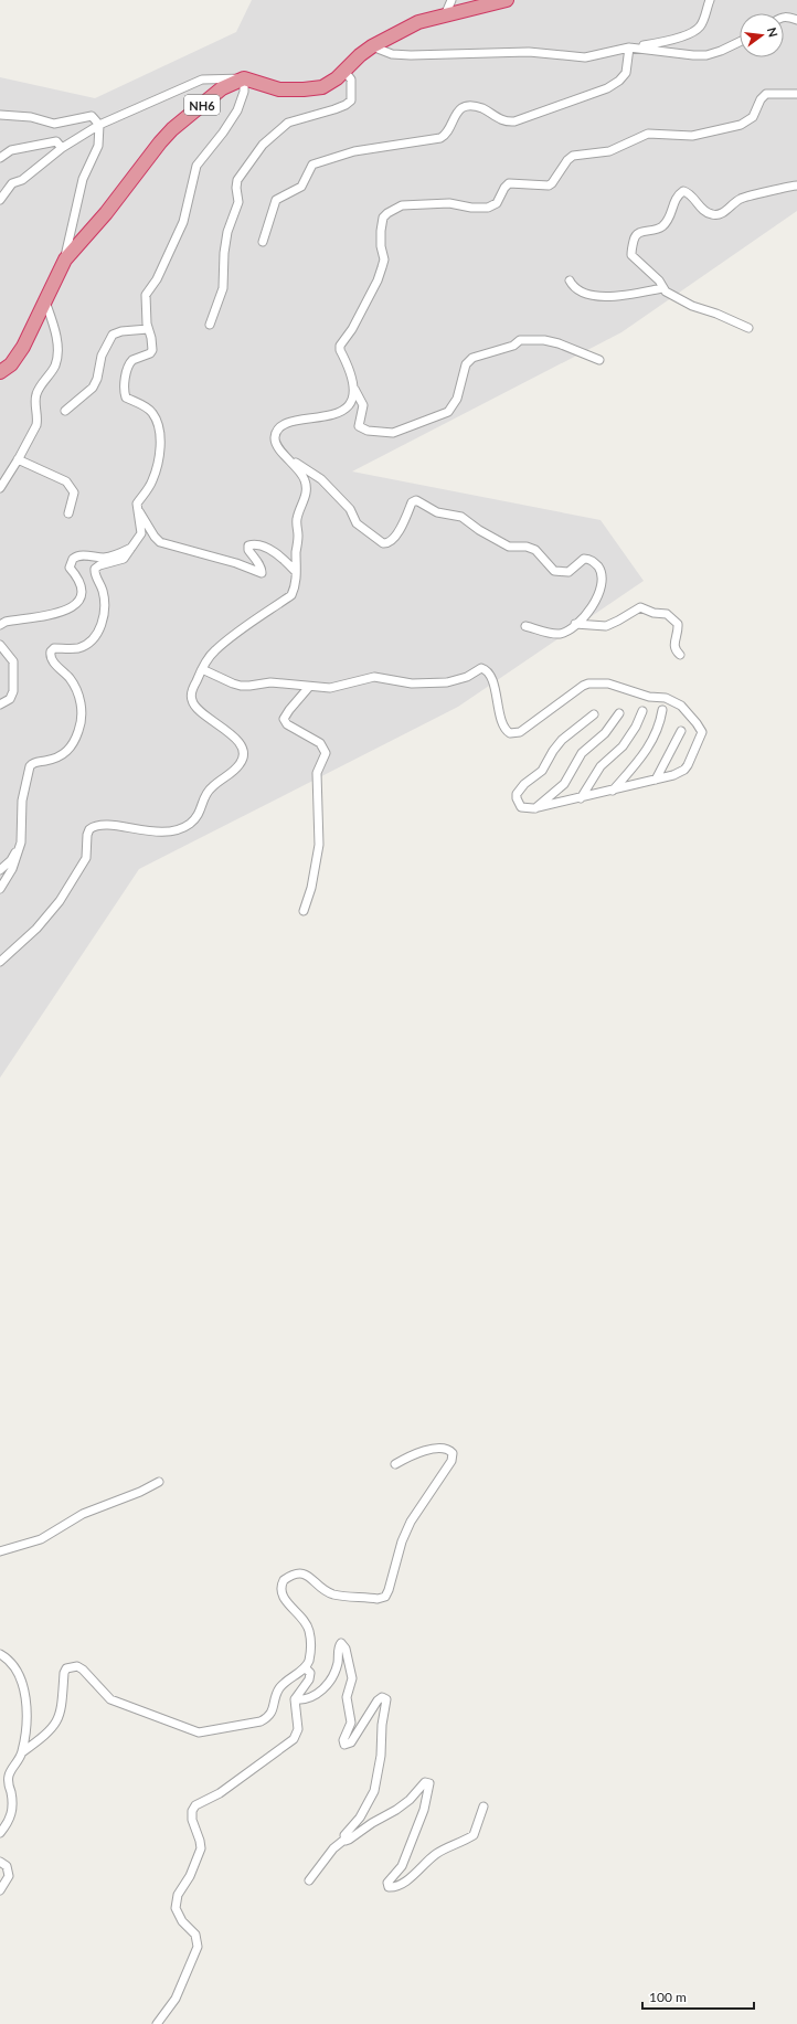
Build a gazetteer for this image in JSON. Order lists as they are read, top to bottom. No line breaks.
{"streets":{"highway":["NH6"]},"scale_bar":"100 m","north":"right"}
